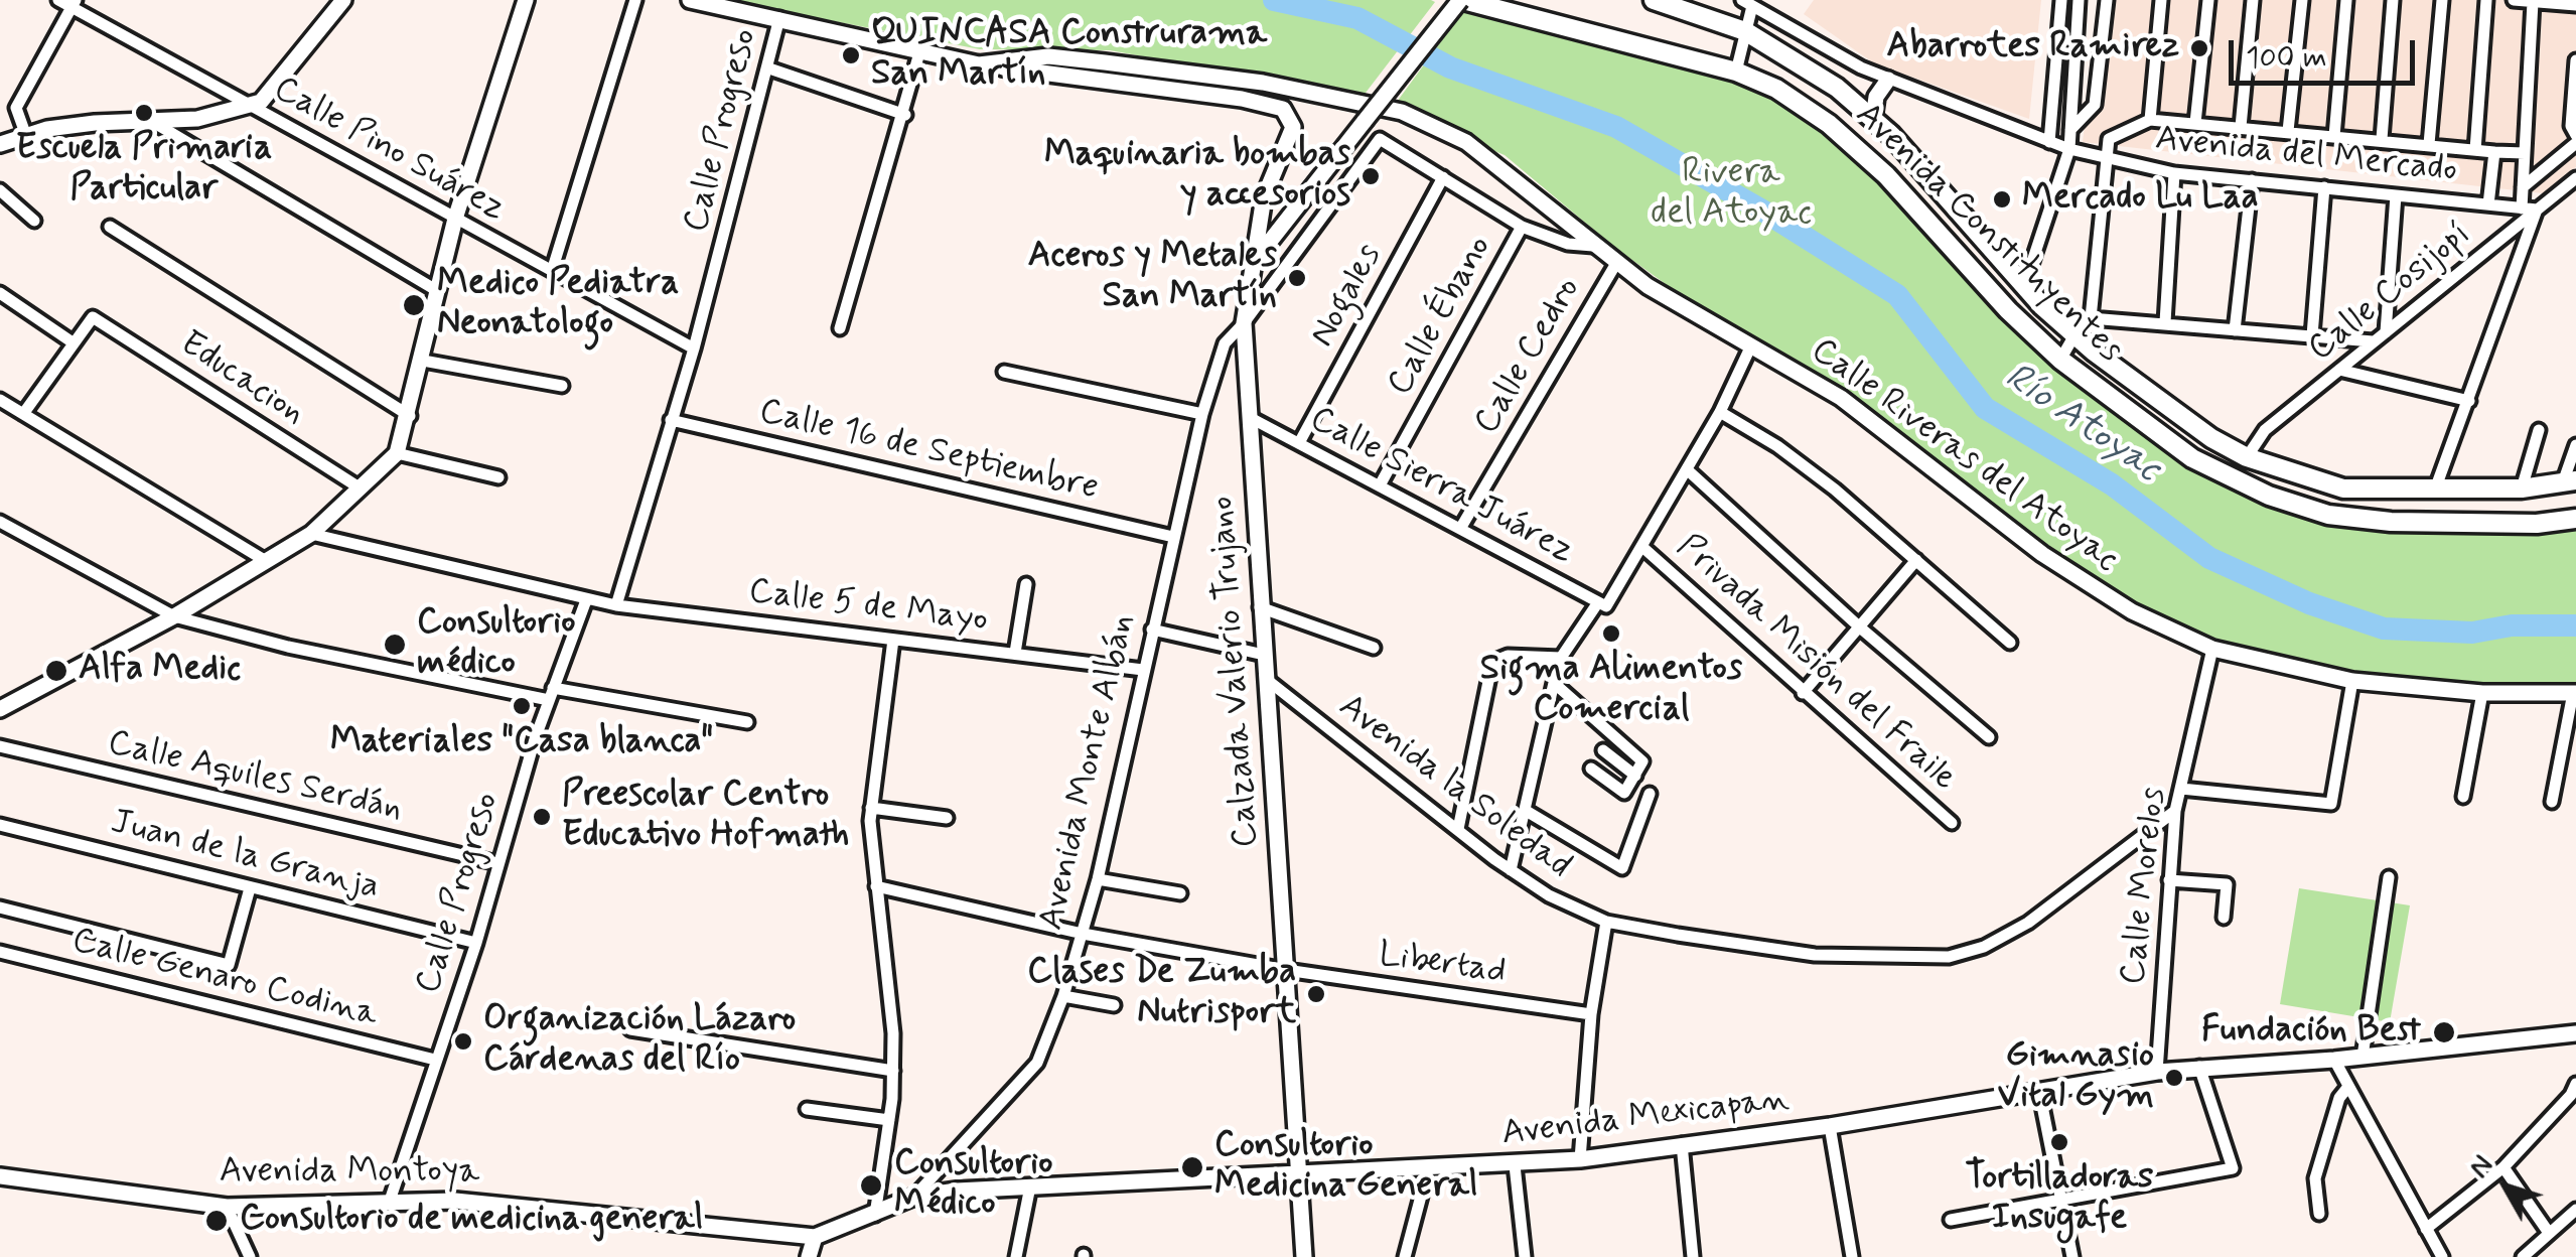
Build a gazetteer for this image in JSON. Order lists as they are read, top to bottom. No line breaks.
{"streets":{"main road":["Avenida Constituyentes"],"street":["Calle Progreso","Calle Pino Suárez","Avenida del Mercado","Calle Cosijopí","Nogales","Calle Ébano","Calle Cedro","Educacion","Calle 16 de Septiembre","Calle Riveras del Atoyac","Calle Sierra Juárez","Calle 5 de Mayo","Privada Misión del Fraile","Calzada Valerio Trujano","Avenida Monte Albán","Calle Aquiles Serdán","Avenida la Soledad","Juan de la Granja","Calle Morelos","Libertad","Calle Genaro Codina","Avenida Mexicapan","Avenida Montoya"]},"crossings":[["Calle Progreso","Calle Pino Suárez"],["Calle Progreso","Calle 16 de Septiembre"],["Calle Progreso","Calle 5 de Mayo"],["Calle Progreso","Calle Aquiles Serdán"],["Calle Progreso","Juan de la Granja"],["Calle Progreso","Calle Genaro Codina"],["Calle Progreso","Avenida Montoya"],["Avenida del Mercado","Calle Cosijopí"],["Avenida Constituyentes","Calle Cosijopí"],["Avenida Constituyentes","Calzada Valerio Trujano"],["Nogales","Calle Sierra Juárez"],["Nogales","Avenida Monte Albán"],["Calle Ébano","Calle Sierra Juárez"],["Calle Cedro","Calle Riveras del Atoyac"],["Calle Cedro","Calle Sierra Juárez"],["Calle 16 de Septiembre","Avenida Monte Albán"],["Calle Riveras del Atoyac","Calle Morelos"],["Calle Sierra Juárez","Calzada Valerio Trujano"],["Calle 5 de Mayo","Avenida Monte Albán"],["Calzada Valerio Trujano","Avenida Monte Albán"],["Calzada Valerio Trujano","Avenida la Soledad"],["Calzada Valerio Trujano","Libertad"],["Calzada Valerio Trujano","Avenida Mexicapan"],["Avenida Monte Albán","Libertad"],["Avenida Monte Albán","Avenida Mexicapan"],["Avenida Monte Albán","Avenida Montoya"],["Avenida la Soledad","Calle Morelos"],["Calle Morelos","Avenida Mexicapan"],["Avenida Mexicapan","Avenida Montoya"]],"water":["Río Atoyac"],"parks":["Rivera del Atoyac"],"places":["Abarrotes Ramirez","QUINCASA Construrama San Martín","Escuela Primaria Particular","Maquinaria bombas y accesorios","Mercado Lu Laa","Aceros y Metales San Martín","Medico Pediatra Neonatologo","Sigma Alimentos Comercial","Consultorio médico","Alfa Medic","Materiales \"Casa blanca\"","Preescolar Centro Educativo Hofmath","Clases De Zumba Nutrisport","Fundación Best","Organización Lázaro Cárdenas del Río","Gimnasio Vital Gym","Tortilladoras Insugafe","Consultorio Medicina General","Consultorio Médico","Consultorio de medicina general"],"scale_bar":"100 m","north":"top left"}
